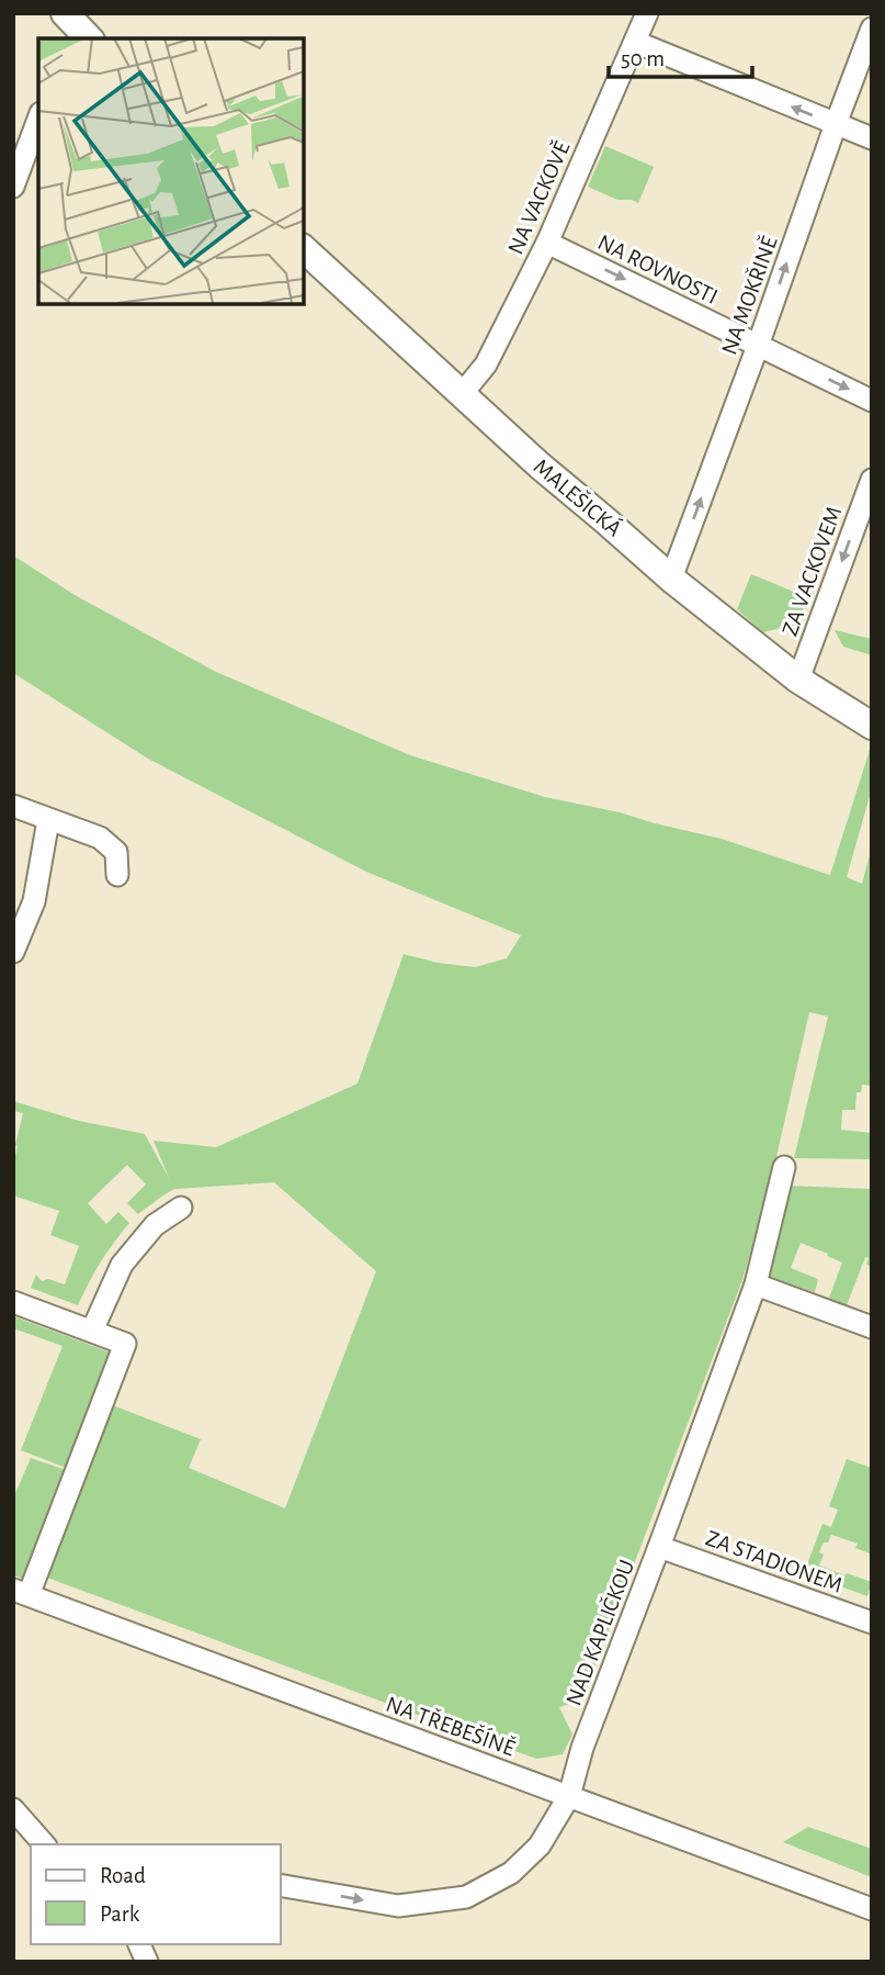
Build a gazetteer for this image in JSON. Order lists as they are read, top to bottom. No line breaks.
{"streets":{"street":["NA VACKOVĚ","NA ROVNOSTI","NA MOKŘINĚ","MALEŠICKÁ","ZA VACKOVEM","ZA STADIONEM","NAD KAPLIČKOU","NA TŘEBEŠÍNĚ"]},"crossings":[["NA VACKOVĚ","NA ROVNOSTI"],["NA VACKOVĚ","MALEŠICKÁ"],["NA ROVNOSTI","NA MOKŘINĚ"],["NA MOKŘINĚ","MALEŠICKÁ"],["MALEŠICKÁ","ZA VACKOVEM"],["ZA STADIONEM","NAD KAPLIČKOU"],["NAD KAPLIČKOU","NA TŘEBEŠÍNĚ"]],"one_way":["NA ROVNOSTI","NA MOKŘINĚ","ZA VACKOVEM"],"legend":["Road","Park"],"scale_bar":"50 m"}
